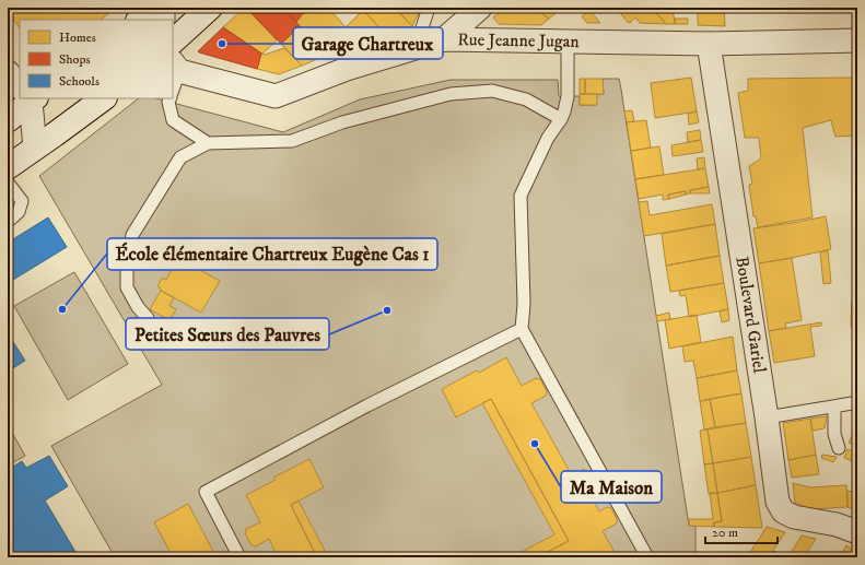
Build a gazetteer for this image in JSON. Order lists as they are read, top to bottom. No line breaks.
{"streets":{"street":["Rue Jeanne Jugan","Boulevard Gariel"]},"crossings":[["Rue Jeanne Jugan","Boulevard Gariel"]],"places":["Garage Chartreux","École élémentaire Chartreux Eugène Cas 1","Petites Sœurs des Pauvres","Ma Maison"],"legend":["Homes","Shops","Schools"],"scale_bar":"20 m"}
